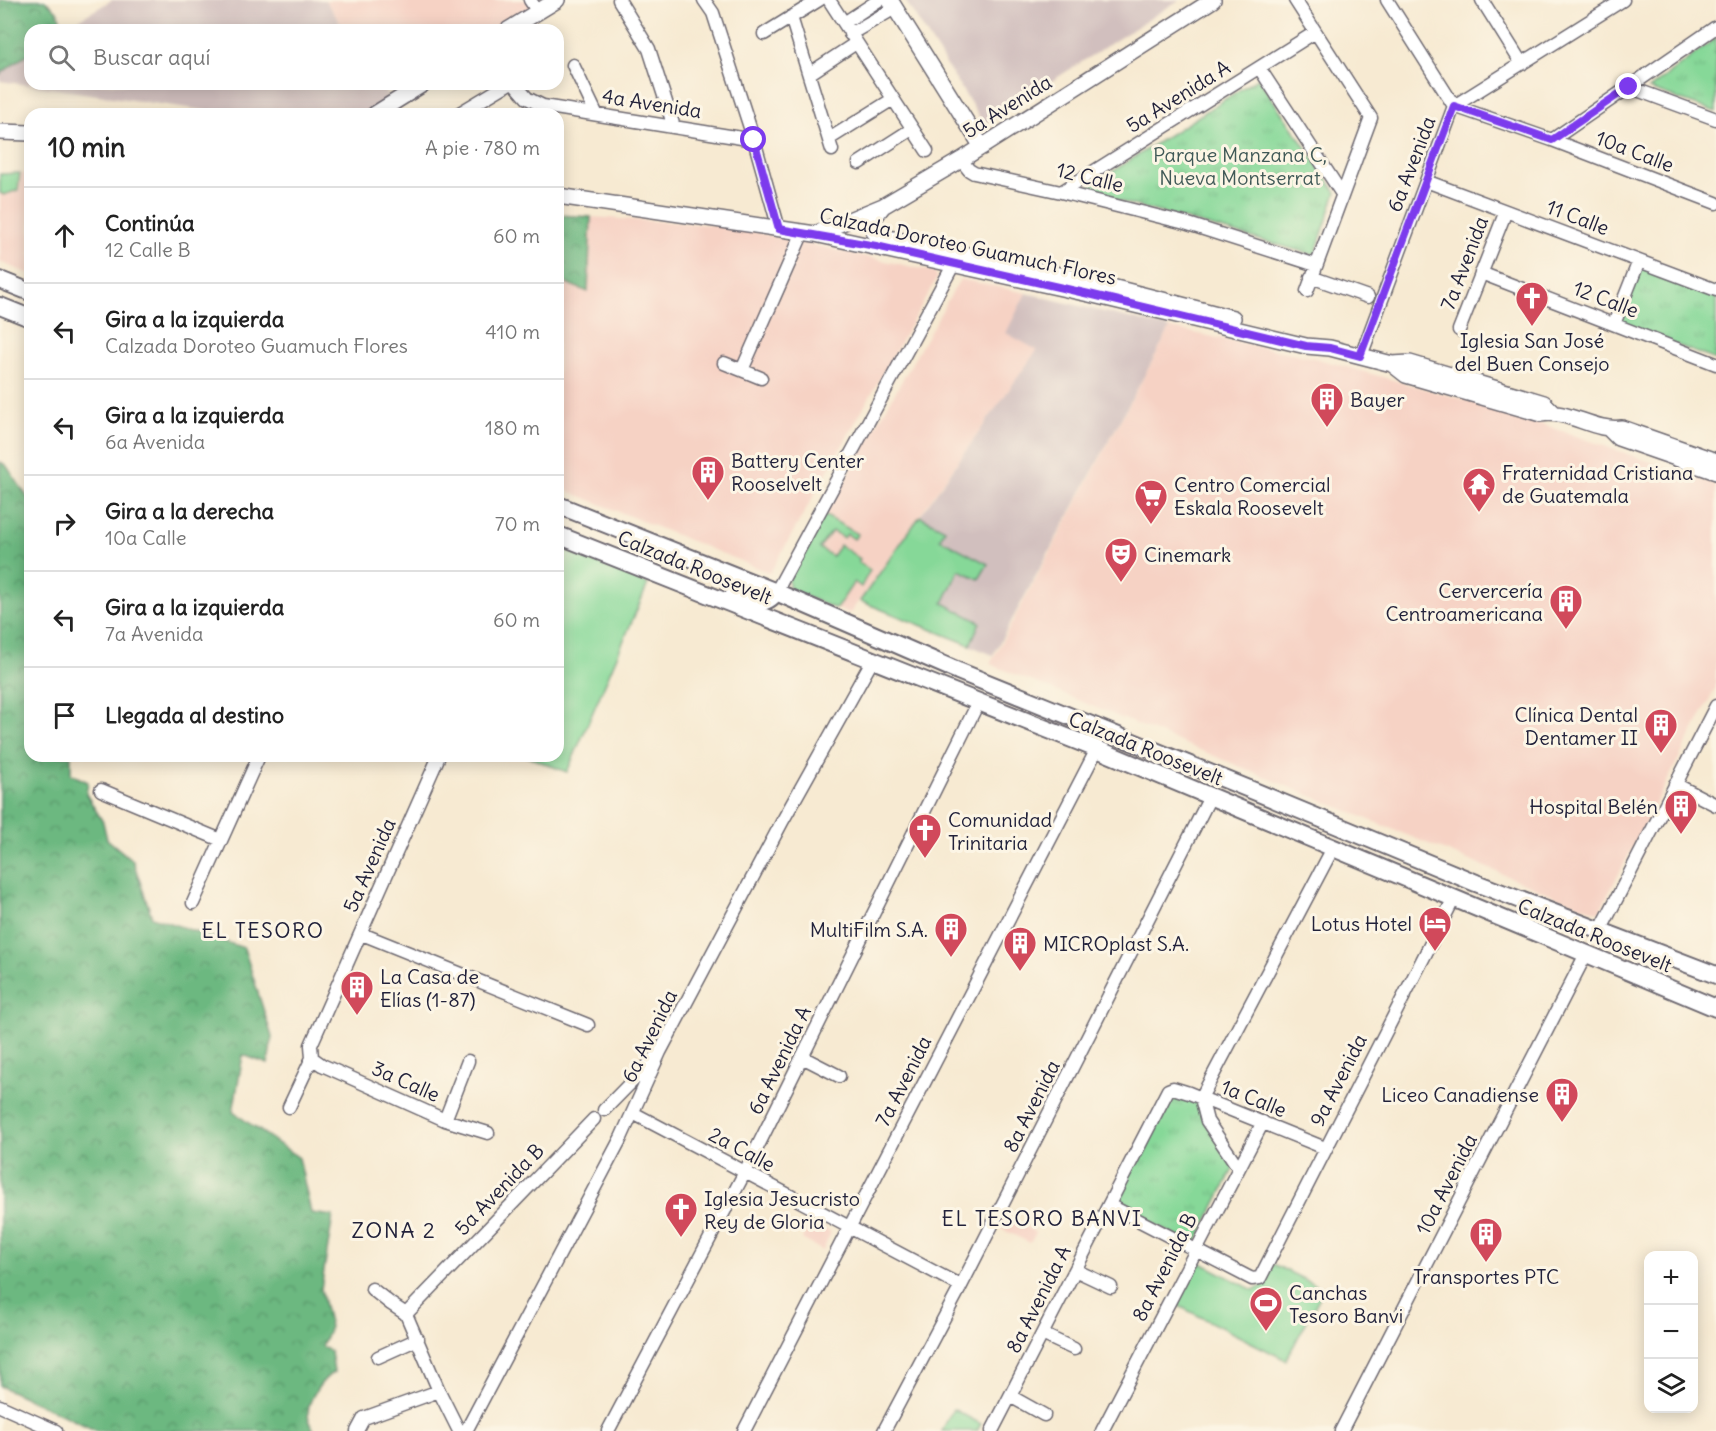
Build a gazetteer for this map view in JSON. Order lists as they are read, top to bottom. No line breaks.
{"streets":{"highway":["Calzada Roosevelt"],"main road":["5a Avenida","Calzada Doroteo Guamuch Flores"],"street":["5a Avenida A","4a Avenida","10a Calle","6a Avenida","12 Calle","11 Calle","7a Avenida","6a Avenida A","9a Avenida","3a Calle","1a Calle","8a Avenida","2a Calle","10a Avenida","5a Avenida B","8a Avenida B","8a Avenida A"]},"crossings":[["5a Avenida A","12 Calle"],["5a Avenida","12 Calle"],["5a Avenida","Calzada Doroteo Guamuch Flores"],["5a Avenida","3a Calle"],["10a Calle","6a Avenida"],["6a Avenida","11 Calle"],["6a Avenida","Calzada Doroteo Guamuch Flores"],["6a Avenida","Calzada Roosevelt"],["6a Avenida","2a Calle"],["12 Calle","7a Avenida"],["11 Calle","7a Avenida"],["7a Avenida","Calzada Roosevelt"],["7a Avenida","2a Calle"],["Calzada Roosevelt","6a Avenida A"],["Calzada Roosevelt","9a Avenida"],["Calzada Roosevelt","8a Avenida"],["Calzada Roosevelt","10a Avenida"],["6a Avenida A","2a Calle"],["9a Avenida","1a Calle"],["9a Avenida","8a Avenida B"],["1a Calle","8a Avenida B"],["1a Calle","8a Avenida A"],["8a Avenida","2a Calle"]],"districts":["EL TESORO","EL TESORO BANVI","ZONA 2"],"parks":["Parque Manzana C, Nueva Montserrat"],"places":{"church":["Iglesia San José del Buen Consejo","Comunidad Trinitaria","Iglesia Jesucristo Rey de Gloria"],"building":["Bayer","Battery Center Rooselvelt","Cervercería Centroamericana","Clínica Dental Dentamer II","Hospital Belén","MultiFilm S.A.","MICROplast S.A.","La Casa de Elías (1-87)","Liceo Canadiense","Transportes PTC"],"temple":["Fraternidad Cristiana de Guatemala"],"supermarket":["Centro Comercial Eskala Roosevelt"],"theatre":["Cinemark"],"hotel":["Lotus Hotel"],"sports":["Canchas Tesoro Banvi"]},"page":{"search":"Buscar aquí","heading":["10 min","A pie · 780 m"],"list":[["Continúa","12 Calle B","60 m"],["Gira a la izquierda","Calzada Doroteo Guamuch Flores","410 m"],["Gira a la izquierda","6a Avenida","180 m"],["Gira a la derecha","10a Calle","70 m"],["Gira a la izquierda","7a Avenida","60 m"],"Llegada al destino"],"map_buttons":["+","−"]}}
